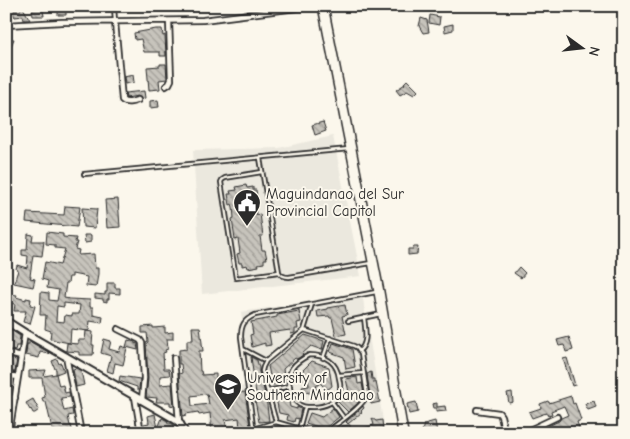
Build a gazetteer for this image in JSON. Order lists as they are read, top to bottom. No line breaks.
{"places":{"public building":["Maguindanao del Sur Provincial Capitol"],"school or university":["University of Southern Mindanao"]},"north":"right"}
